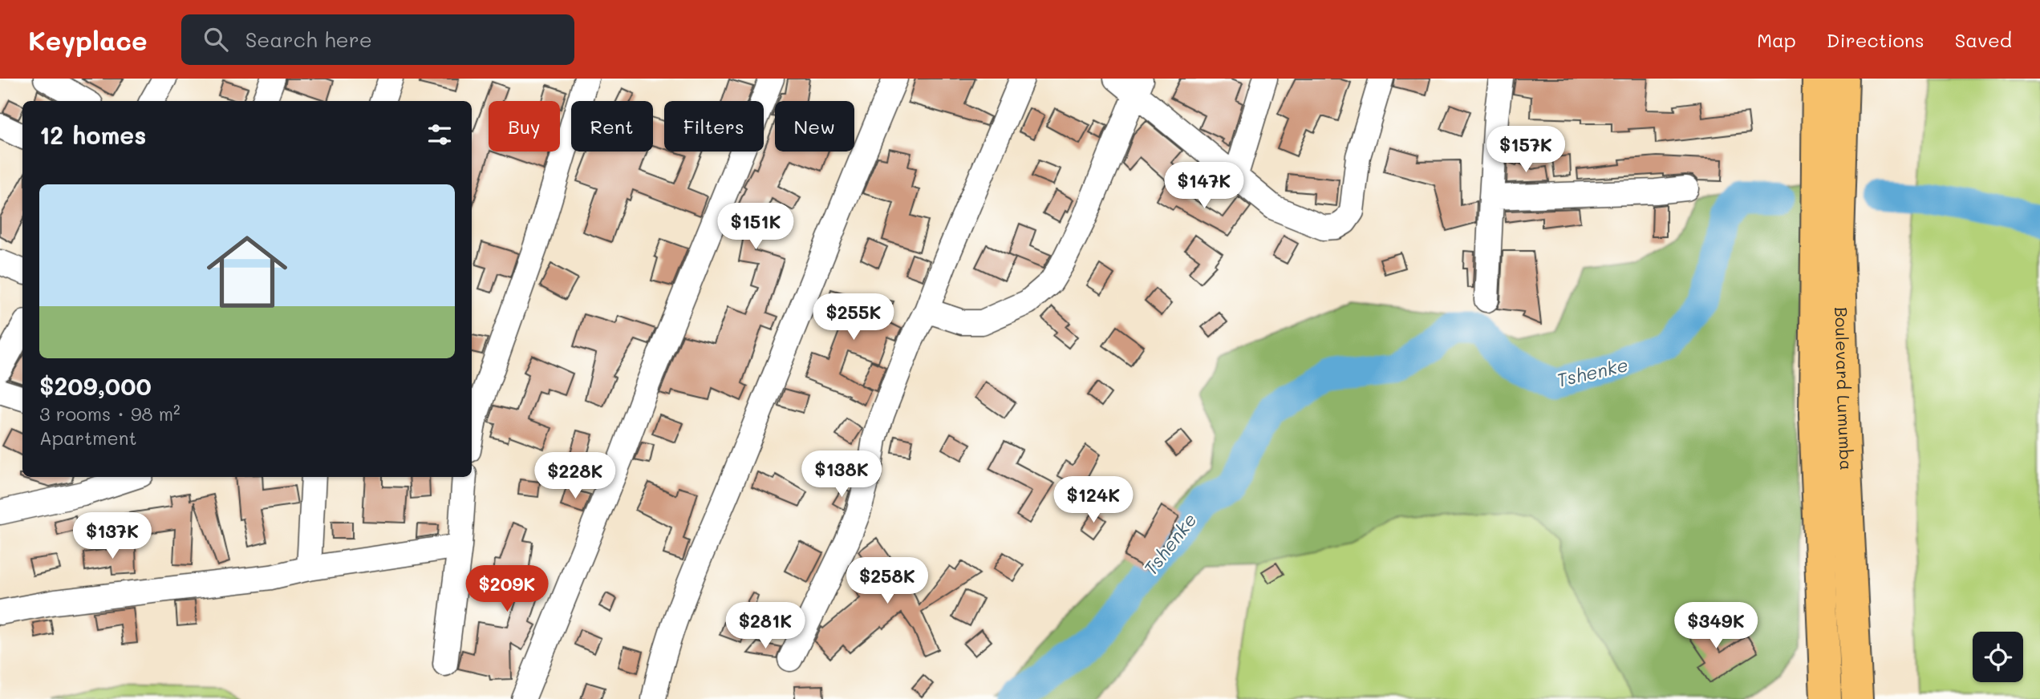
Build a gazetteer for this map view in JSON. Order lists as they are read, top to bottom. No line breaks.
{"streets":{"highway":["Boulevard Lumumba"]},"water":["Tshenke"],"page":{"header":"Keyplace","search":"Search here","nav":["Map","Directions","Saved"],"chip":["Buy","Rent","Filters","New"],"heading":"12 homes","price":["$157K","$147K","$151K","$255K","$138K","$228K","$124K","$137K","$258K","$209K","$281K","$349K"],"list":[{"name":"$209,000","note":"3 rooms · 98 m² · Apartment"}]}}
